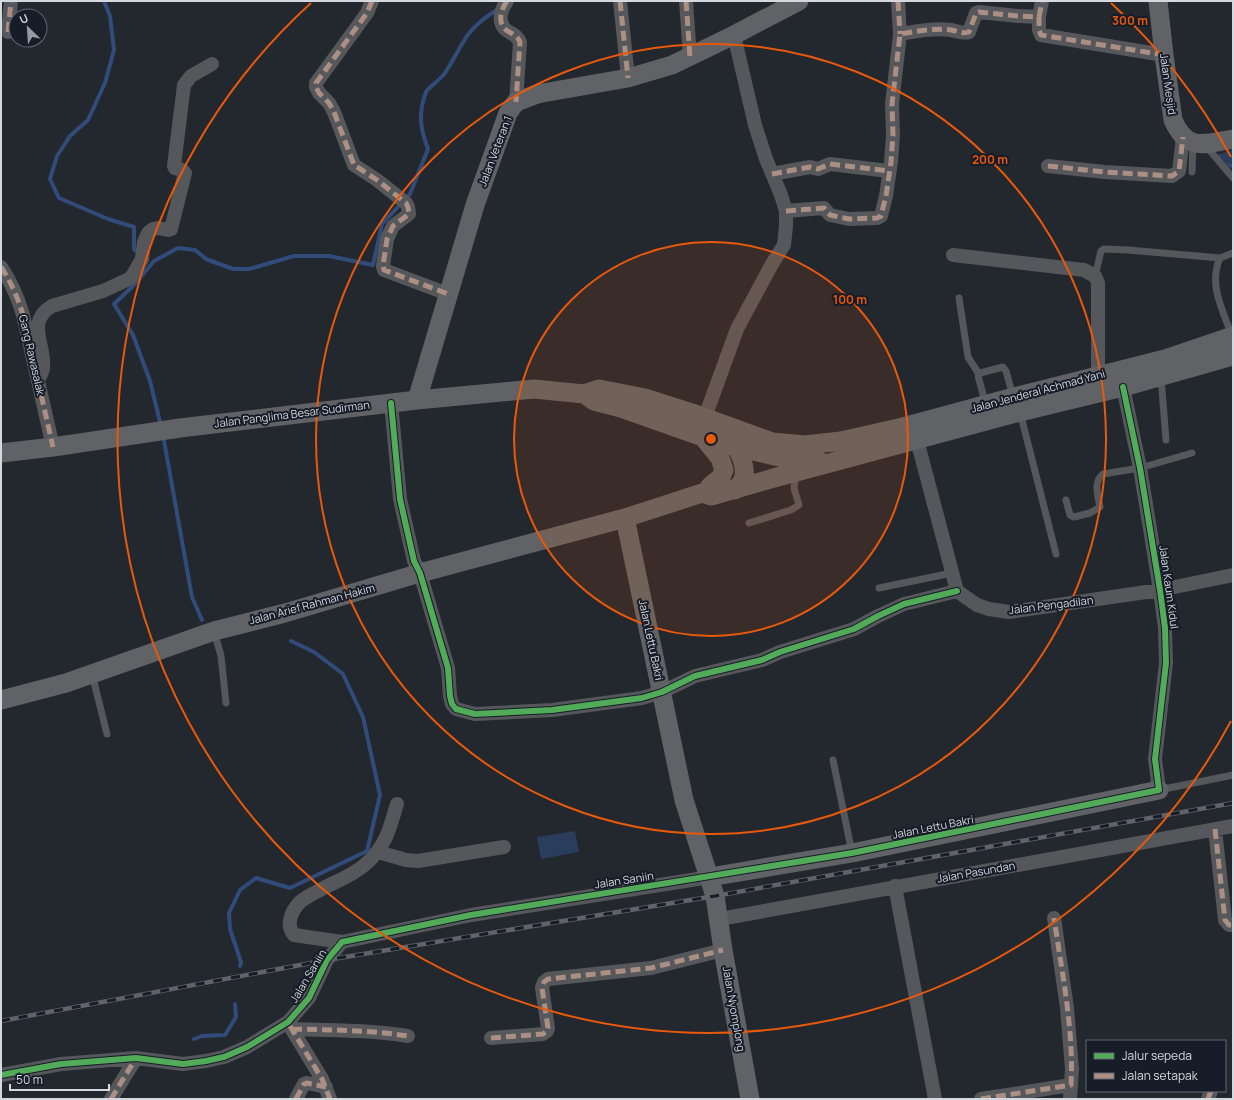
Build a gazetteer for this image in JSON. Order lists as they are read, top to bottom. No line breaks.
{"streets":{"main road":["Jalan Mesjid","Jalan Veteran 1","Jalan Jenderal Achmad Yani","Jalan Panglima Besar Sudirman","Jalan Arief Rahman Hakim","Jalan Lettu Bakri","Jalan Nyomplong"],"street":["Gang Rawasalak","Jalan Kaum Kidul","Jalan Pengadilan","Jalan Pasundan","Jalan Saniin"]},"crossings":[["Jalan Veteran 1","Jalan Panglima Besar Sudirman"],["Gang Rawasalak","Jalan Panglima Besar Sudirman"],["Jalan Jenderal Achmad Yani","Jalan Panglima Besar Sudirman"],["Jalan Jenderal Achmad Yani","Jalan Kaum Kidul"],["Jalan Panglima Besar Sudirman","Jalan Arief Rahman Hakim"],["Jalan Kaum Kidul","Jalan Pengadilan"],["Jalan Kaum Kidul","Jalan Lettu Bakri"],["Jalan Arief Rahman Hakim","Jalan Lettu Bakri"],["Jalan Lettu Bakri","Jalan Pasundan"],["Jalan Lettu Bakri","Jalan Saniin"],["Jalan Lettu Bakri","Jalan Nyomplong"],["Jalan Pasundan","Jalan Nyomplong"]],"legend":["Jalur sepeda","Jalan setapak"],"scale_bar":"50 m","north":"top left","rings":["300 m","200 m","100 m"]}
